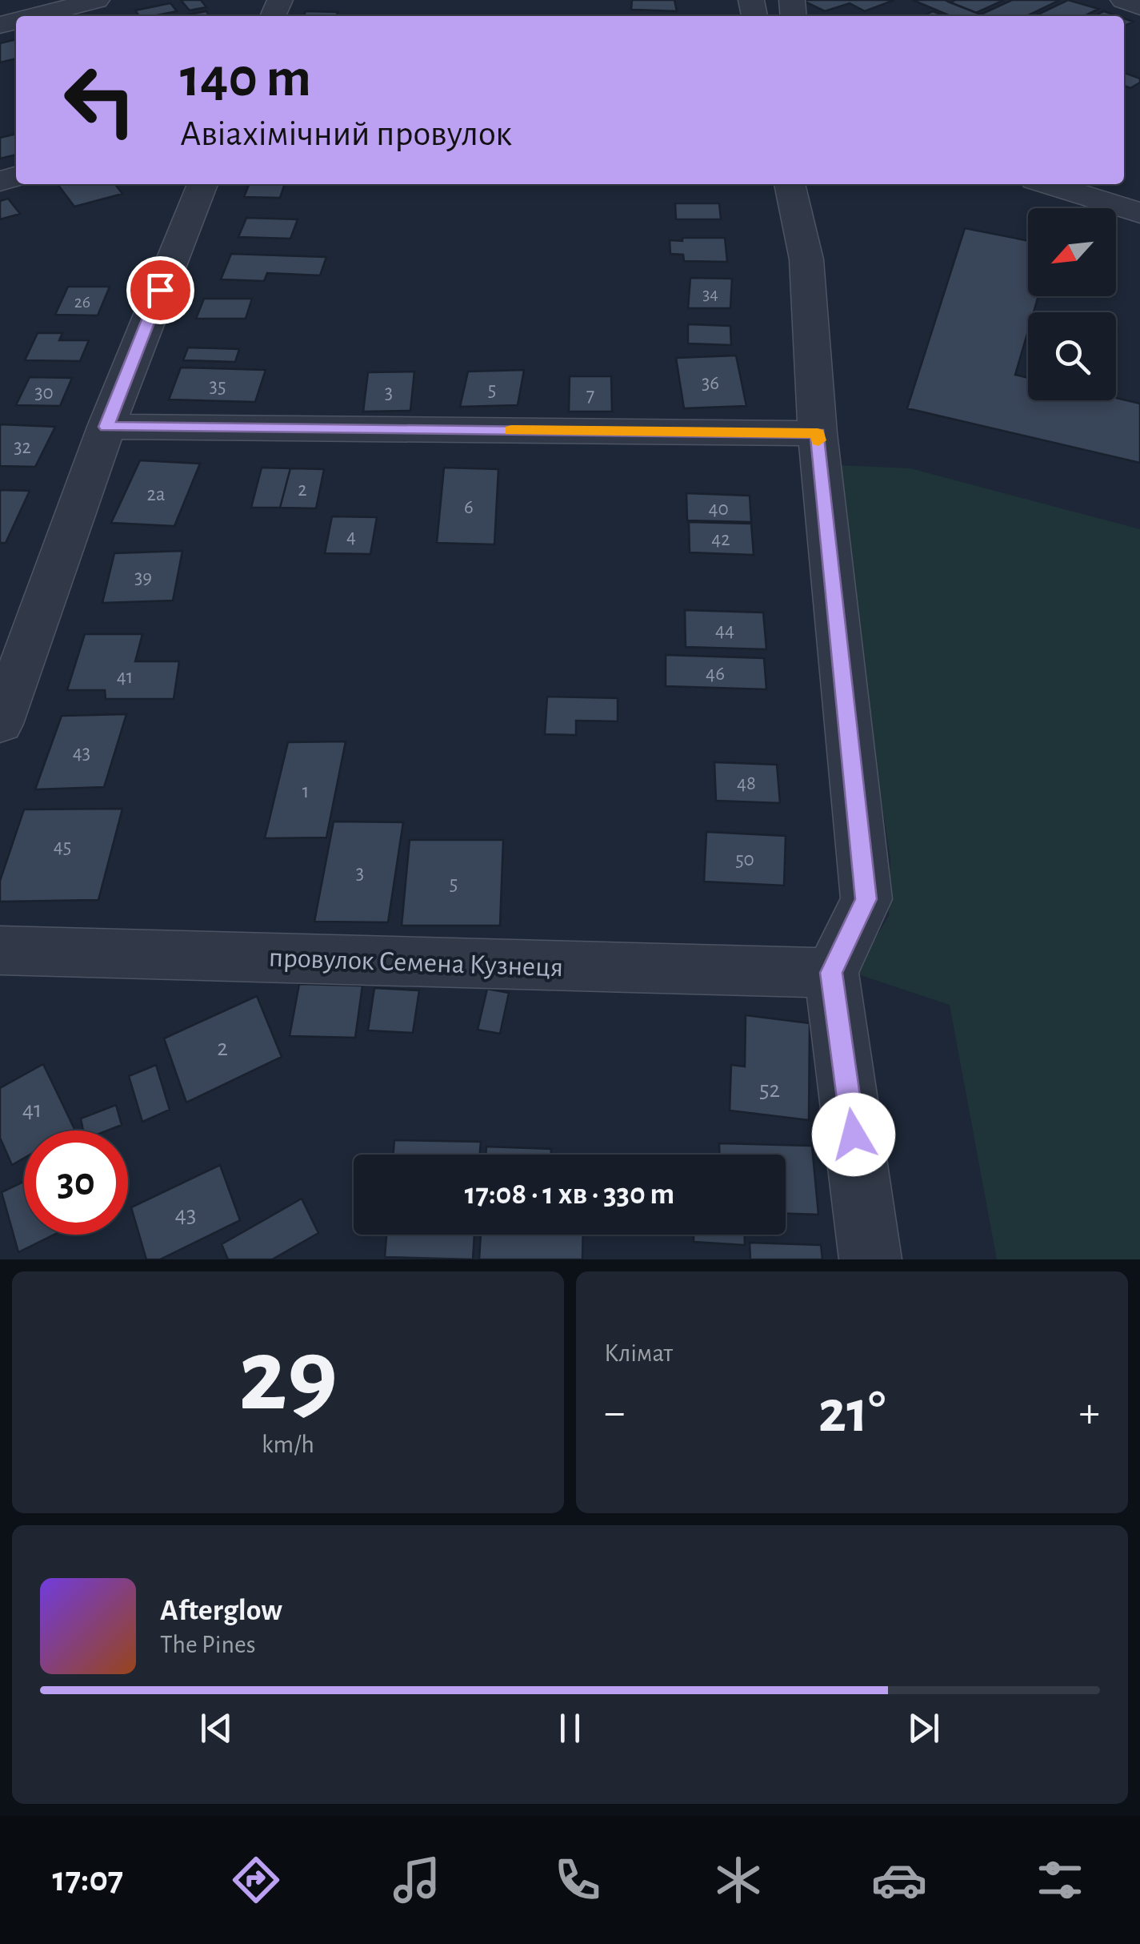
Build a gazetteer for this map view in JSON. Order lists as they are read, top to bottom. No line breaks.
{"streets":{"street":["провулок Семена Кузнеця"]},"house_numbers":["34","26","36","35","5","30","3","7","32","2","2а","6","40","4","42","39","44","46","41","43","48","1","45","50","3","5","2","52","41","43"],"north":"bottom left","page":{"turn":["140 m","Авіахімічний провулок"],"limit":"30","trip":"17:08 · 1 хв · 330 m","tile":[["29","km/h"],"Клімат"],"heat":["−","21°","+"],"song":["Afterglow","The Pines"],"tabs":"17:07"}}
